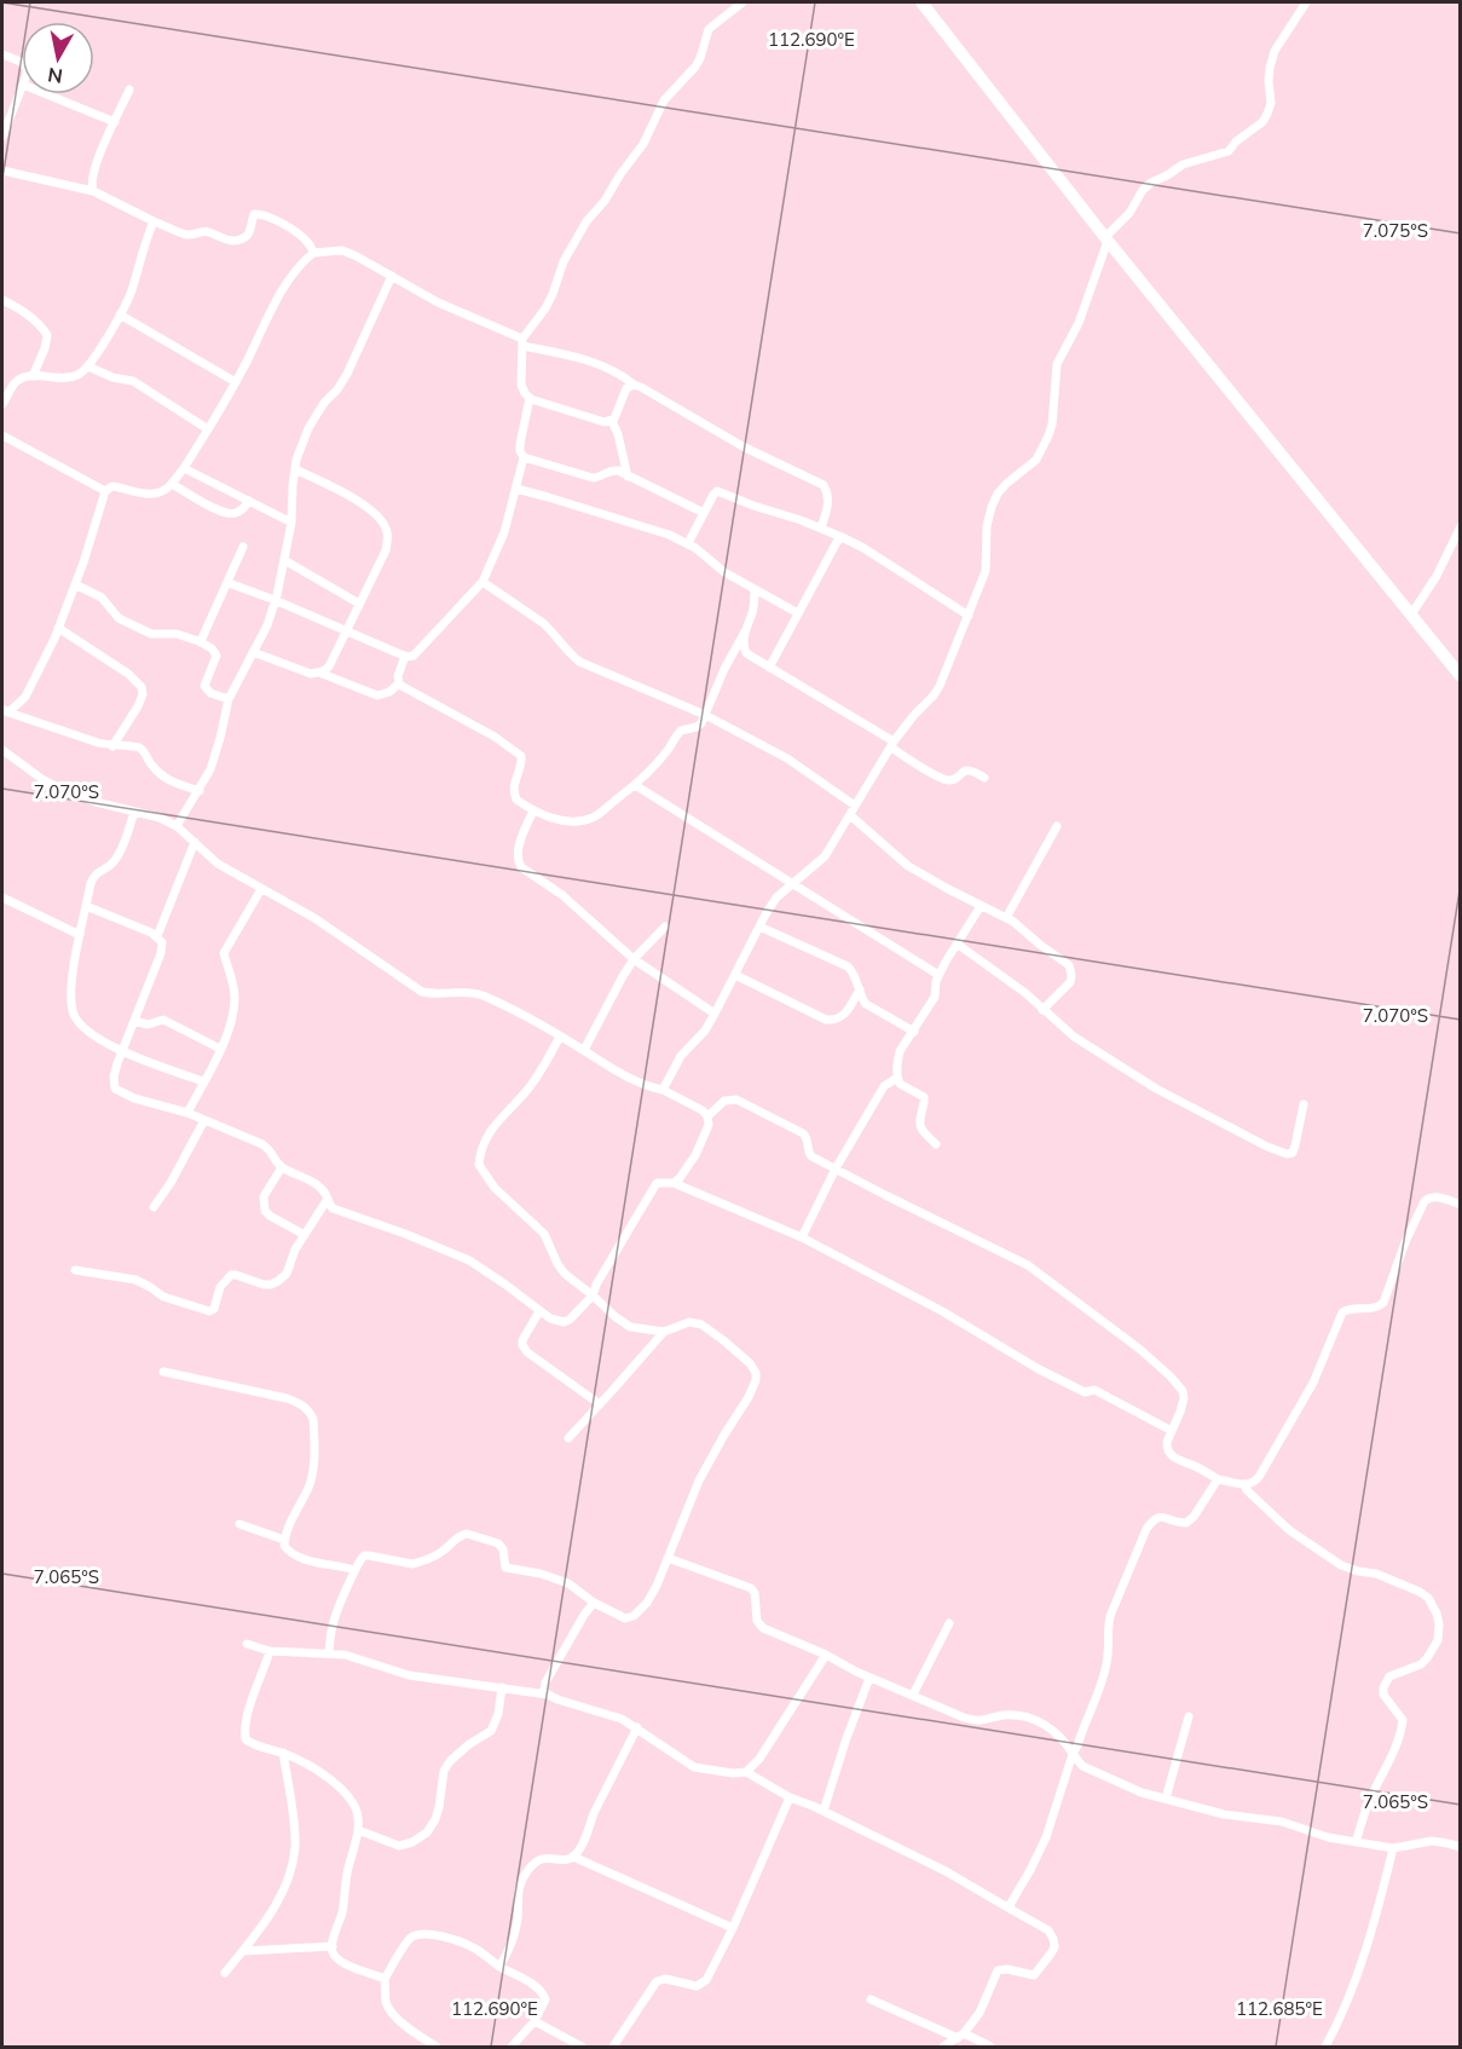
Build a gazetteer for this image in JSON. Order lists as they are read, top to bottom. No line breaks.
{"north":"bottom","coordinates":["112.690°E","7.075°S","7.070°S","7.065°S","112.685°E"]}
